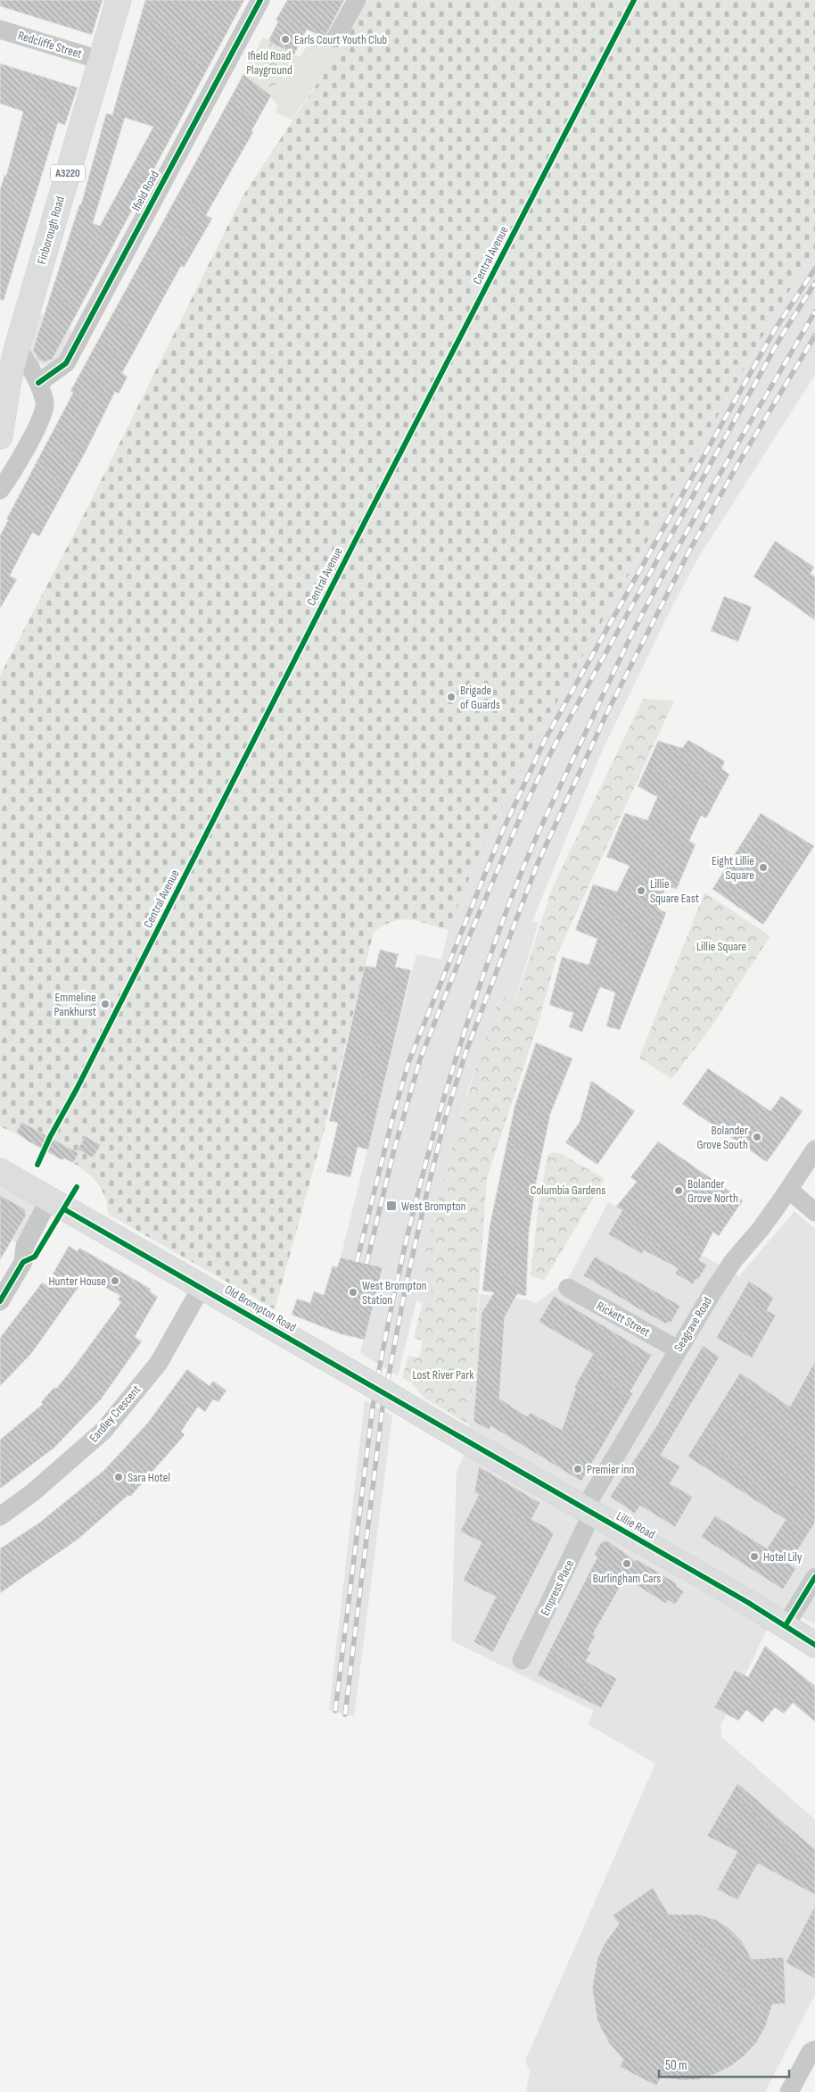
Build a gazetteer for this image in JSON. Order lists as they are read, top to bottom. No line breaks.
{"streets":{"main road":["A3220","Finborough Road","Old Brompton Road","Lillie Road"],"street":["Redcliffe Street","Ifield Road","Rickett Street","Seagrave Road","Eardley Crescent","Empress Place"],"cycle path":["Central Avenue"]},"crossings":[["Redcliffe Street","Finborough Road"],["Old Brompton Road","Eardley Crescent"],["Old Brompton Road","Lillie Road"],["Rickett Street","Seagrave Road"],["Seagrave Road","Lillie Road"],["Seagrave Road","Empress Place"],["Lillie Road","Empress Place"]],"parks":["Ifield Road Playground","Lillie Square","Columbia Gardens","Lost River Park"],"places":{"other":["Earls Court Youth Club","Brigade of Guards","Eight Lillie Square","Lillie Square East","Emmeline Pankhurst","Bolander Grove South","Bolander Grove North","Hunter House","West Brompton Station","Premier inn","Sara Hotel","Hotel Lily","Burlingham Cars"],"transit":["West Brompton"]},"scale_bar":"50 m"}
